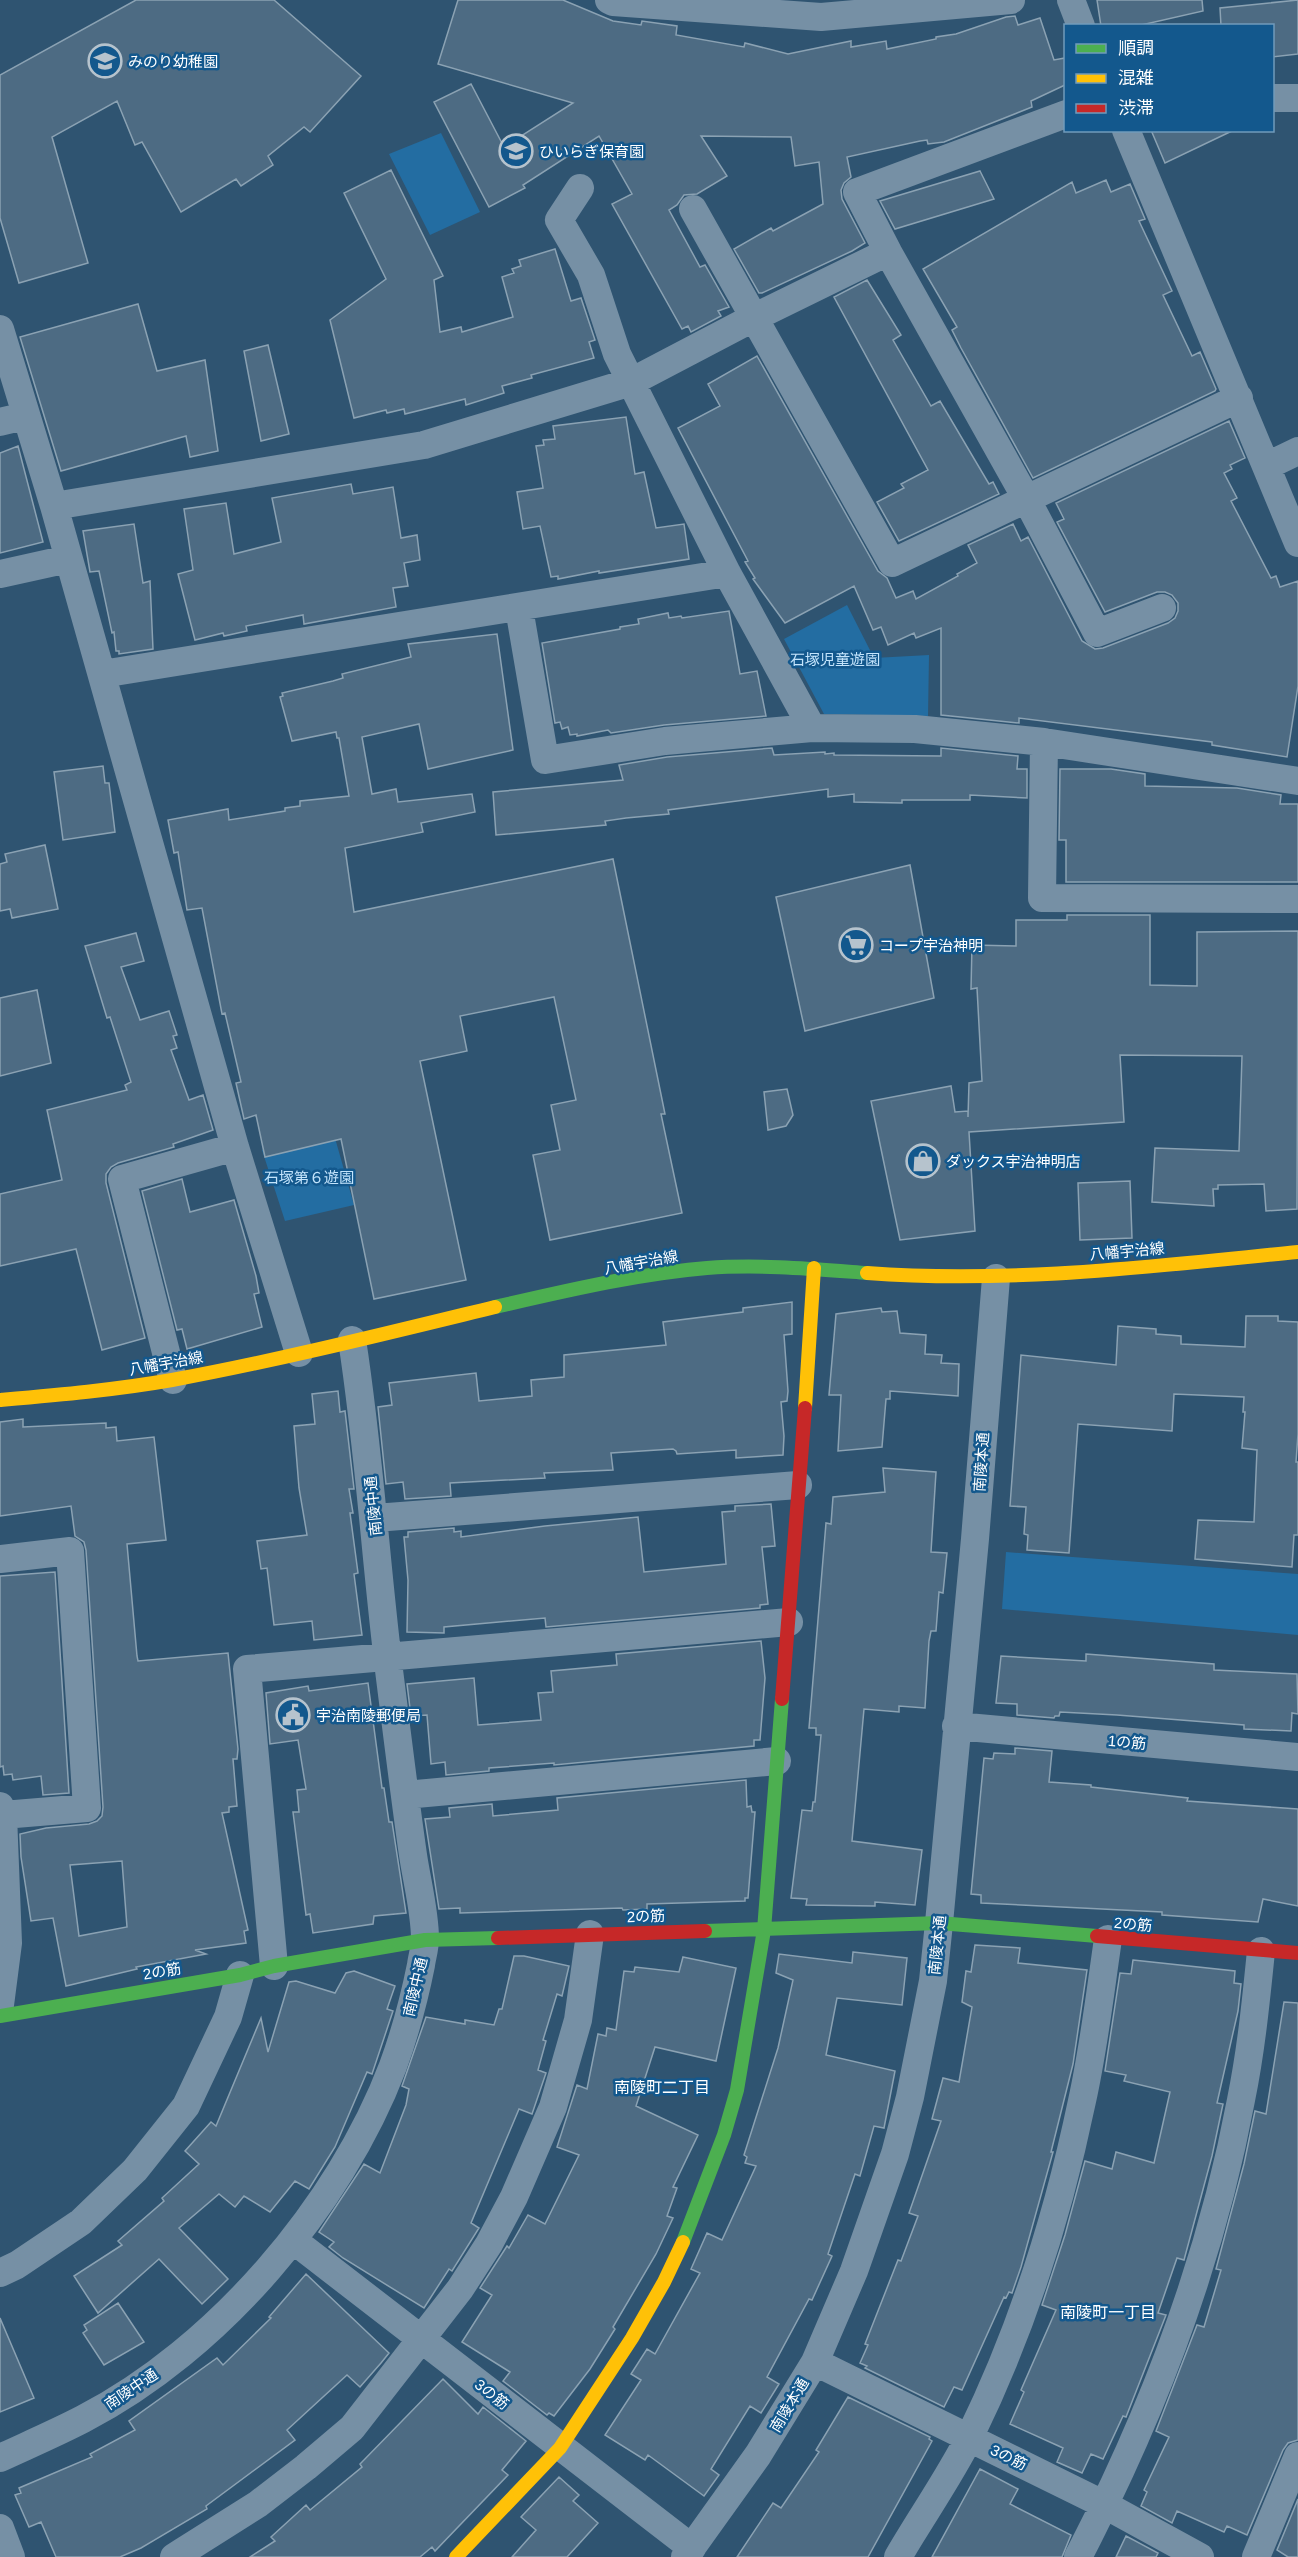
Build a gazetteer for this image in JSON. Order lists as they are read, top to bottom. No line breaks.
{"streets":{"street":["八幡宇治線","南陵本通","南陵中通","1の筋","2の筋","3の筋"]},"crossings":[["八幡宇治線","南陵本通"],["八幡宇治線","南陵中通"],["南陵本通","1の筋"],["南陵本通","2の筋"],["南陵本通","3の筋"],["南陵中通","2の筋"],["南陵中通","3の筋"]],"districts":["南陵町二丁目","南陵町一丁目"],"parks":["石塚児童遊園","石塚第６遊園"],"places":{"school or university":["みのり幼稚園","ひいらぎ保育園"],"supermarket":["コープ宇治神明"],"shop":["ダックス宇治神明店"],"public building":["宇治南陵郵便局"]},"legend":["順調","混雑","渋滞"]}
